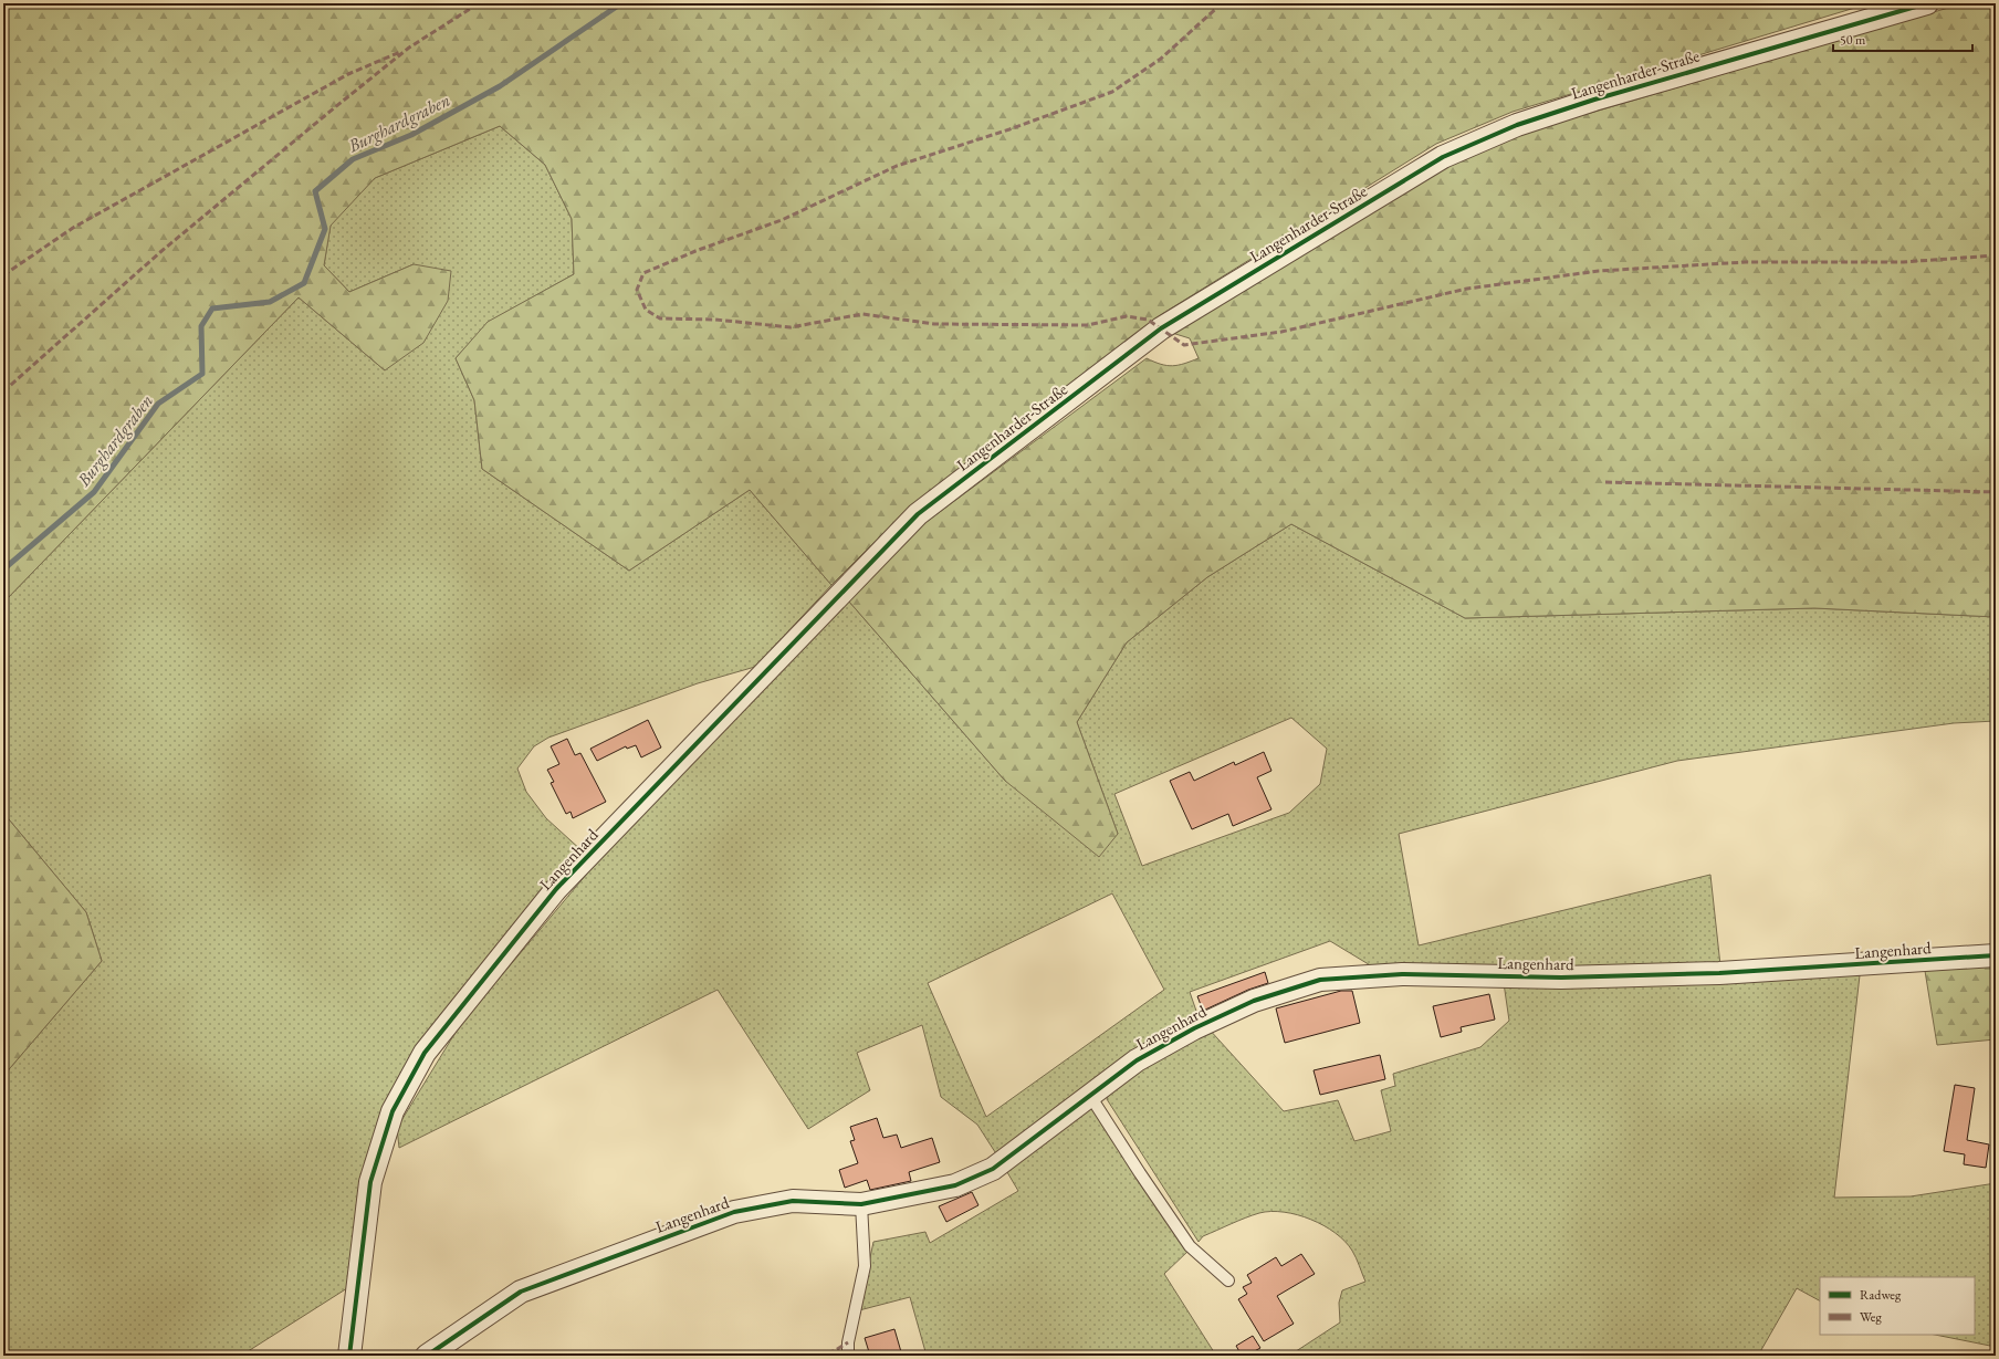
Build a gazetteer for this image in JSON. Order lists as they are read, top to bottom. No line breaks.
{"streets":{"street":["Langenharder-Straße","Langenhard"]},"crossings":[["Langenharder-Straße","Langenhard"]],"water":["Burghardgraben"],"legend":["Radweg","Weg"],"scale_bar":"50 m"}
